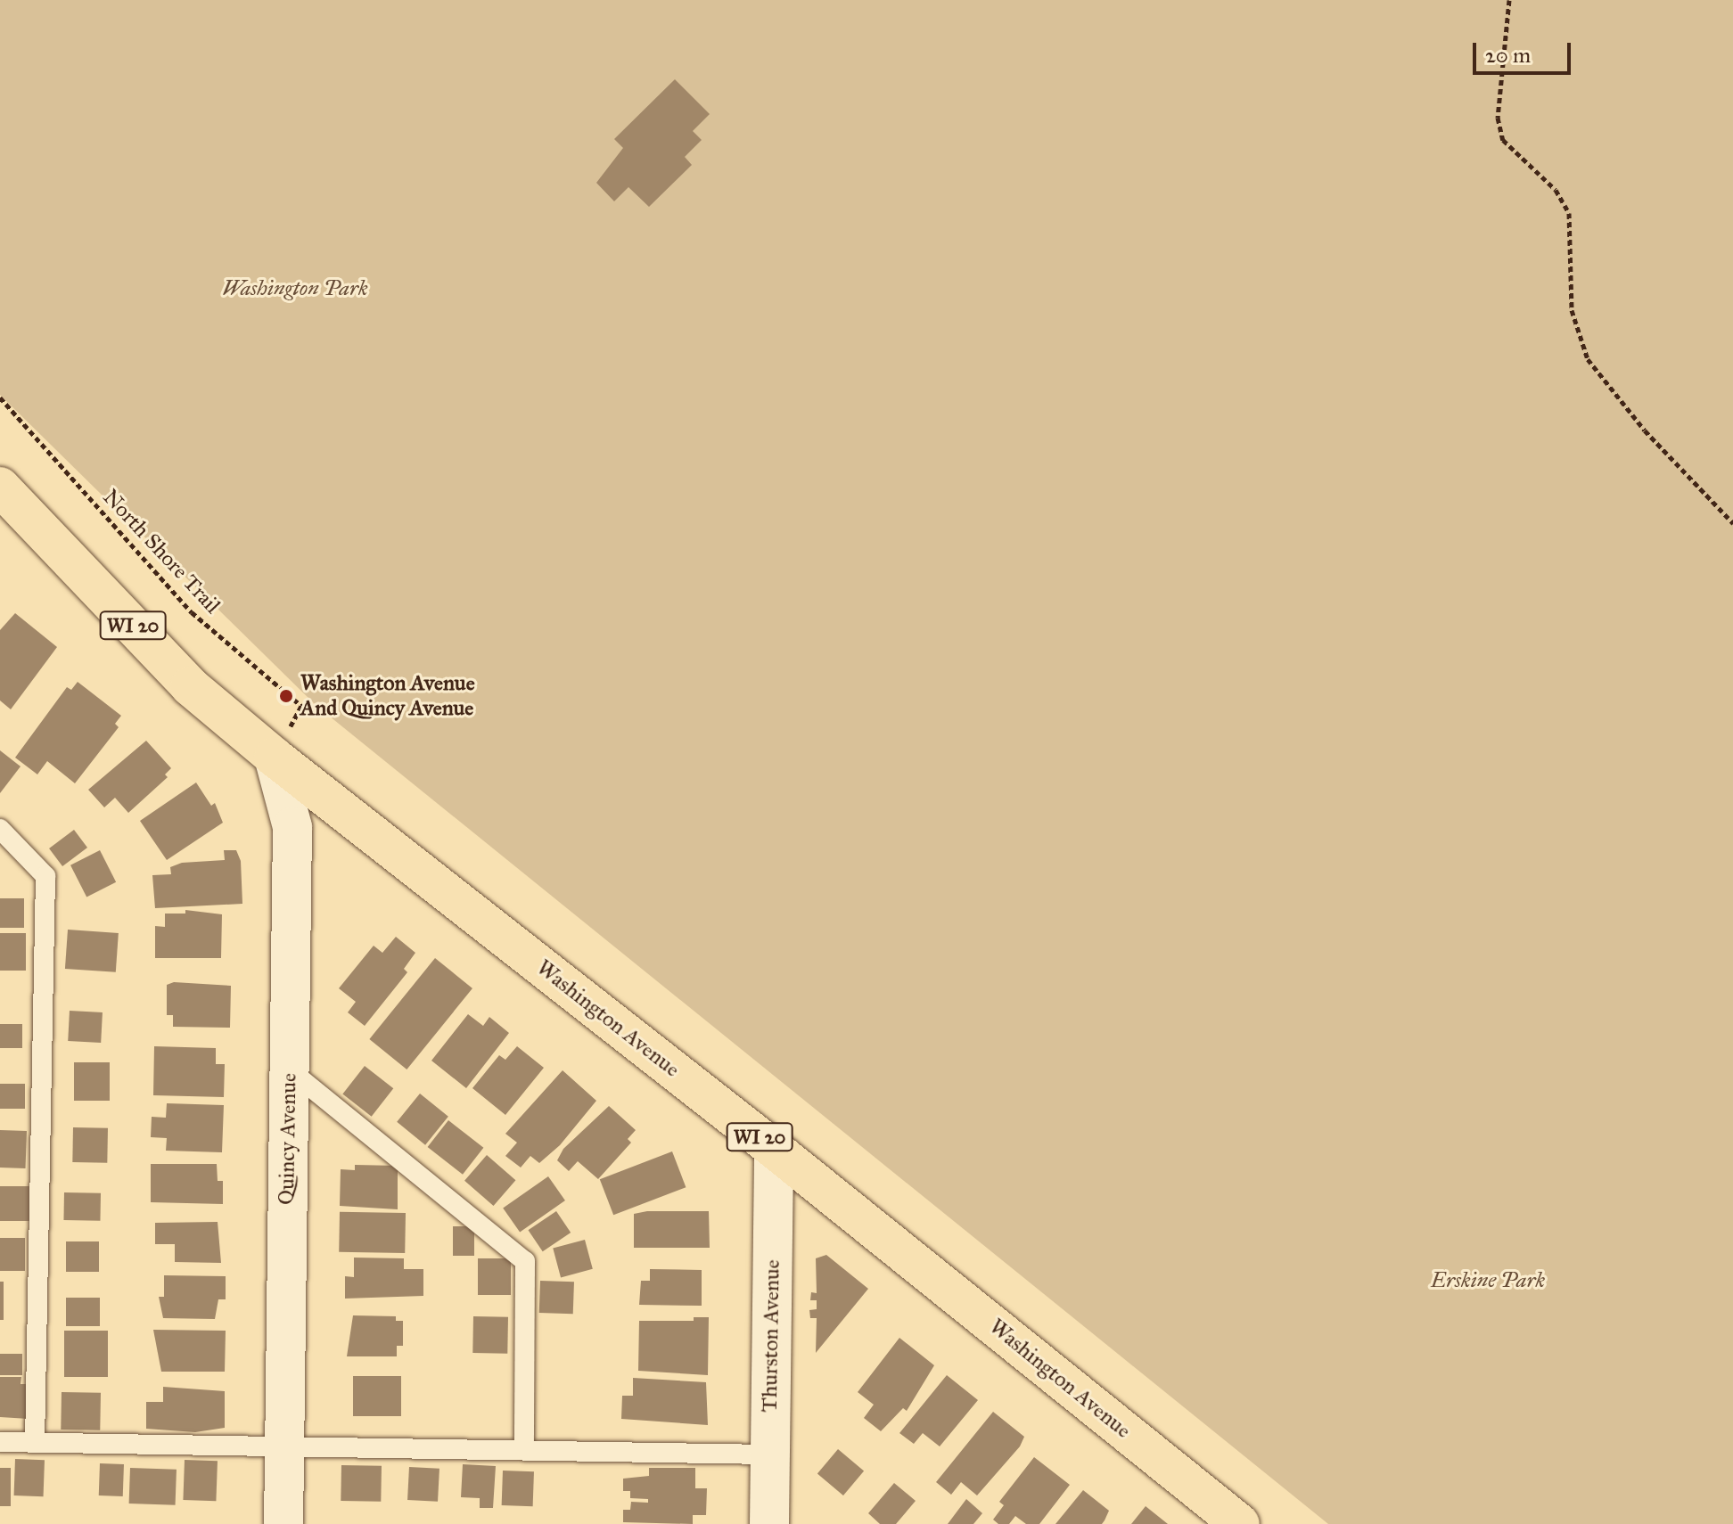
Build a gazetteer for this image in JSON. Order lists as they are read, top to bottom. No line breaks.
{"streets":{"main road":["WI 20","Washington Avenue"],"street":["Quincy Avenue","Thurston Avenue"],"path":["North Shore Trail"]},"crossings":[["North Shore Trail","Washington Avenue"],["North Shore Trail","Quincy Avenue"],["Washington Avenue","Quincy Avenue"],["Washington Avenue","Thurston Avenue"]],"parks":["Washington Park","Erskine Park"],"places":["Washington Avenue And Quincy Avenue"],"scale_bar":"20 m"}
